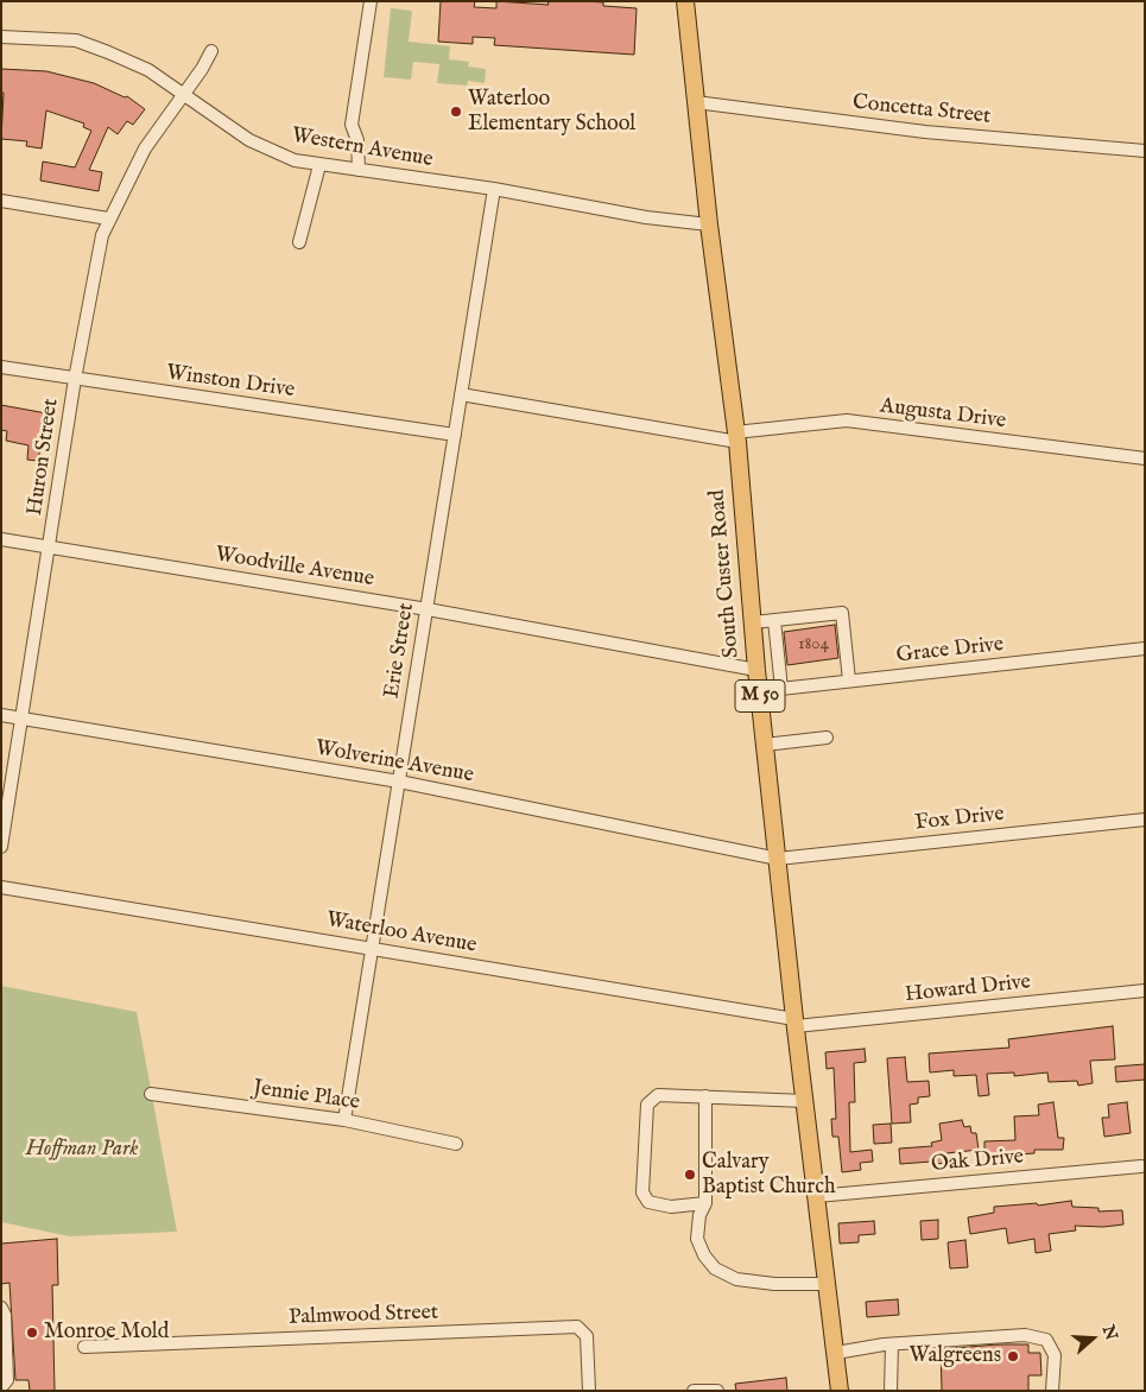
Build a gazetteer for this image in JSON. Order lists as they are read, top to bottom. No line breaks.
{"streets":{"main road":["South Custer Road","M 50"],"street":["Concetta Street","Western Avenue","Winston Drive","Augusta Drive","Huron Street","Woodville Avenue","Erie Street","Grace Drive","Wolverine Avenue","Fox Drive","Waterloo Avenue","Howard Drive","Jennie Place","Oak Drive","Palmwood Street"]},"crossings":[["Concetta Street","South Custer Road"],["Western Avenue","Huron Street"],["Western Avenue","South Custer Road"],["Western Avenue","Erie Street"],["Winston Drive","Huron Street"],["Winston Drive","Erie Street"],["Augusta Drive","South Custer Road"],["Huron Street","Woodville Avenue"],["Huron Street","Wolverine Avenue"],["Woodville Avenue","South Custer Road"],["Woodville Avenue","Erie Street"],["South Custer Road","Grace Drive"],["South Custer Road","Wolverine Avenue"],["South Custer Road","Fox Drive"],["South Custer Road","Waterloo Avenue"],["South Custer Road","Howard Drive"],["South Custer Road","Oak Drive"],["Erie Street","Wolverine Avenue"],["Erie Street","Waterloo Avenue"],["Erie Street","Jennie Place"],["Wolverine Avenue","Fox Drive"],["Waterloo Avenue","Howard Drive"]],"parks":["Hoffman Park"],"places":["Waterloo Elementary School","Calvary Baptist Church","Monroe Mold","Walgreens"],"house_numbers":["1804"],"north":"right"}
